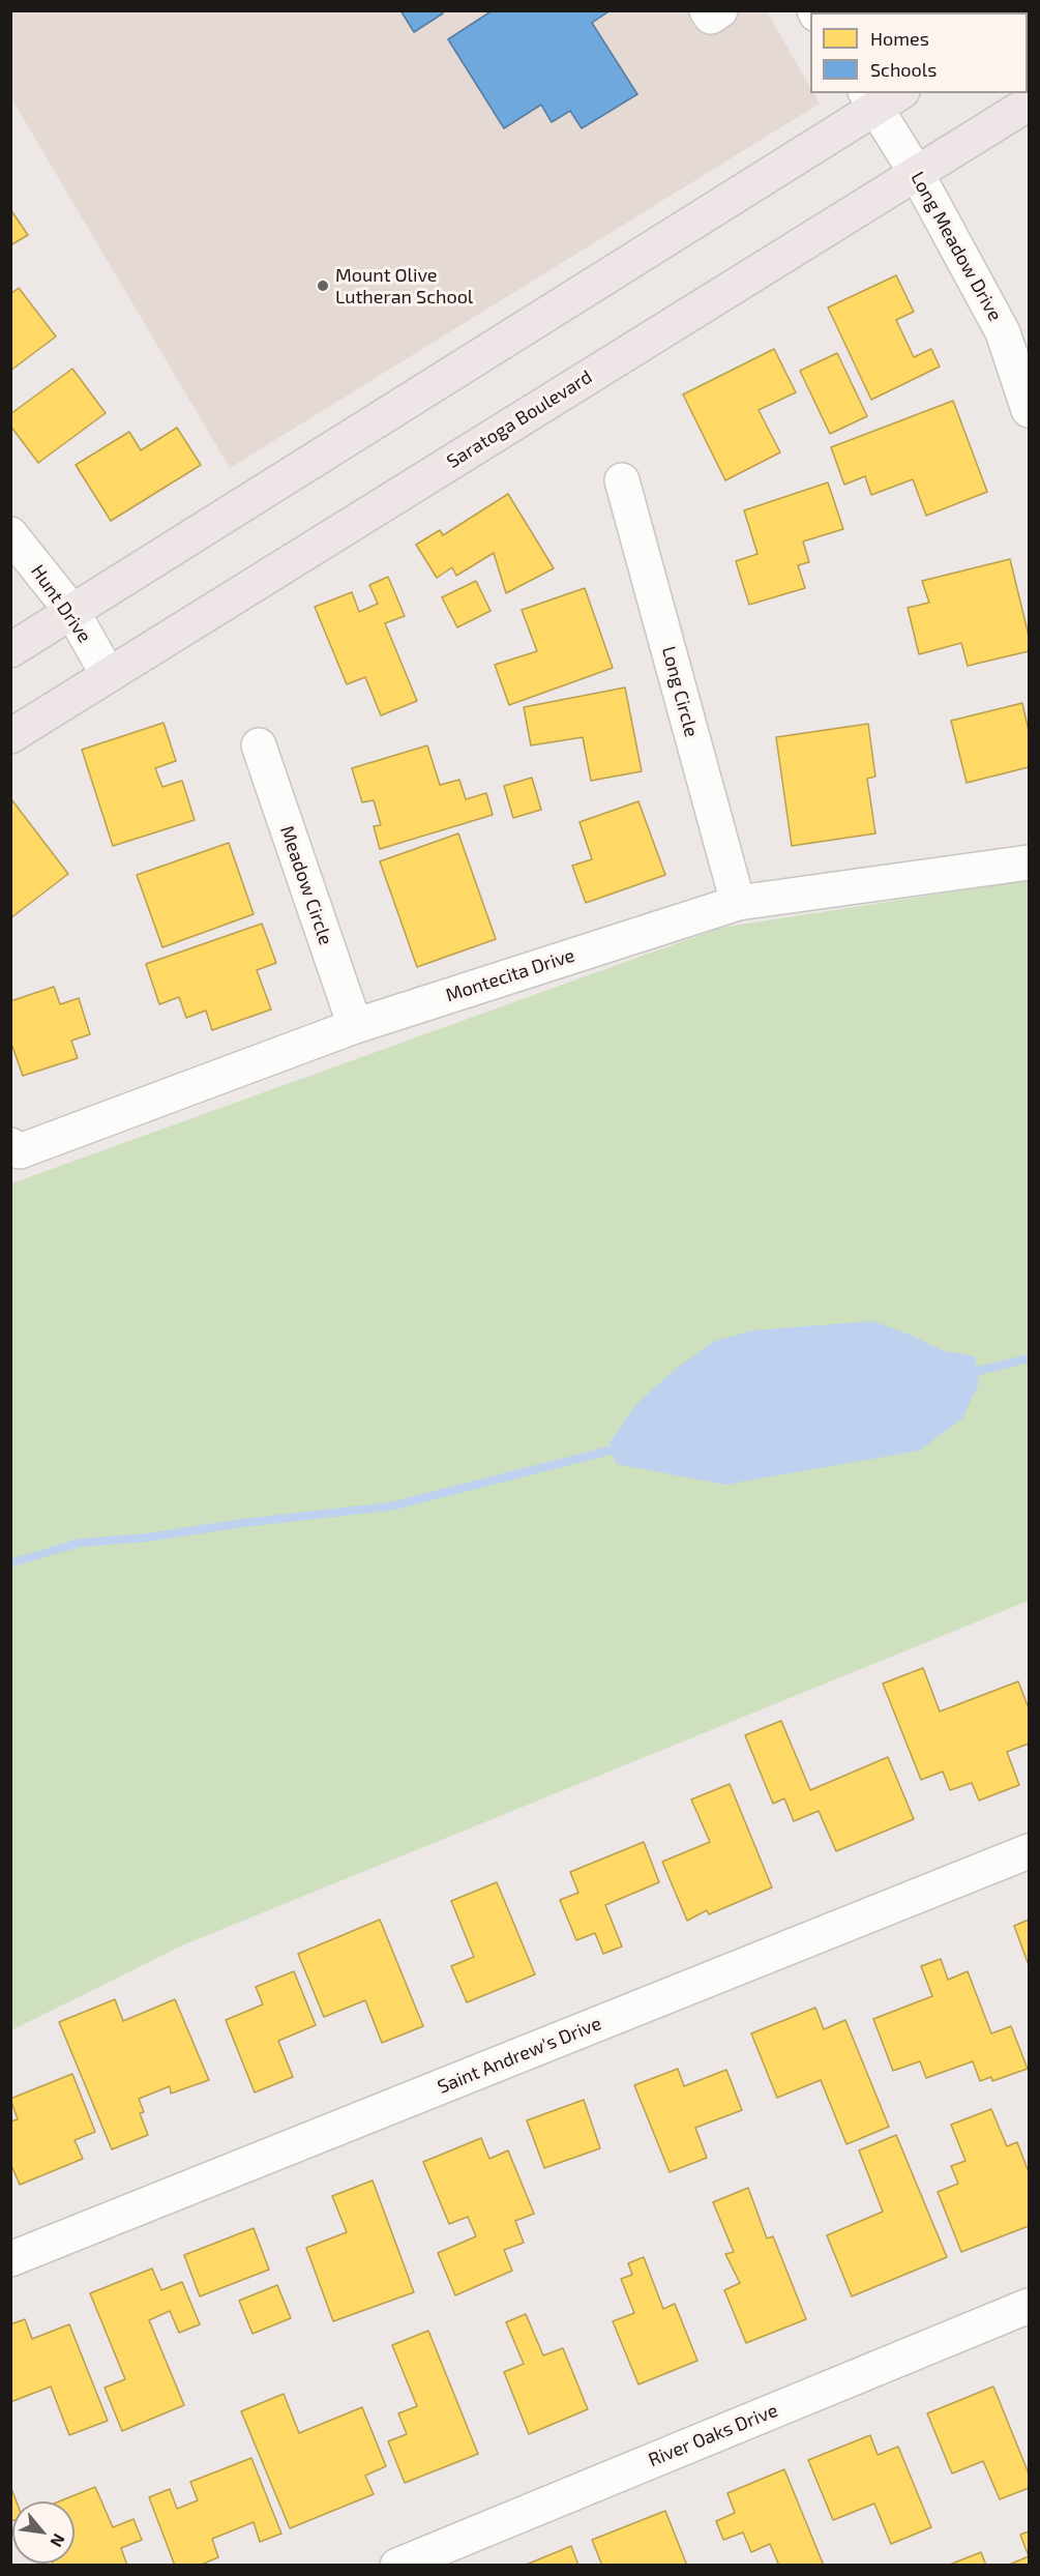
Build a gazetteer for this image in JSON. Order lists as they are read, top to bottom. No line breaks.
{"streets":{"main road":["Saratoga Boulevard"],"street":["Long Meadow Drive","Hunt Drive","Long Circle","Meadow Circle","Montecita Drive","Saint Andrew's Drive","River Oaks Drive"]},"crossings":[["Long Meadow Drive","Saratoga Boulevard"],["Saratoga Boulevard","Hunt Drive"],["Long Circle","Montecita Drive"],["Meadow Circle","Montecita Drive"]],"places":["Mount Olive Lutheran School"],"legend":["Homes","Schools"],"north":"bottom right"}
